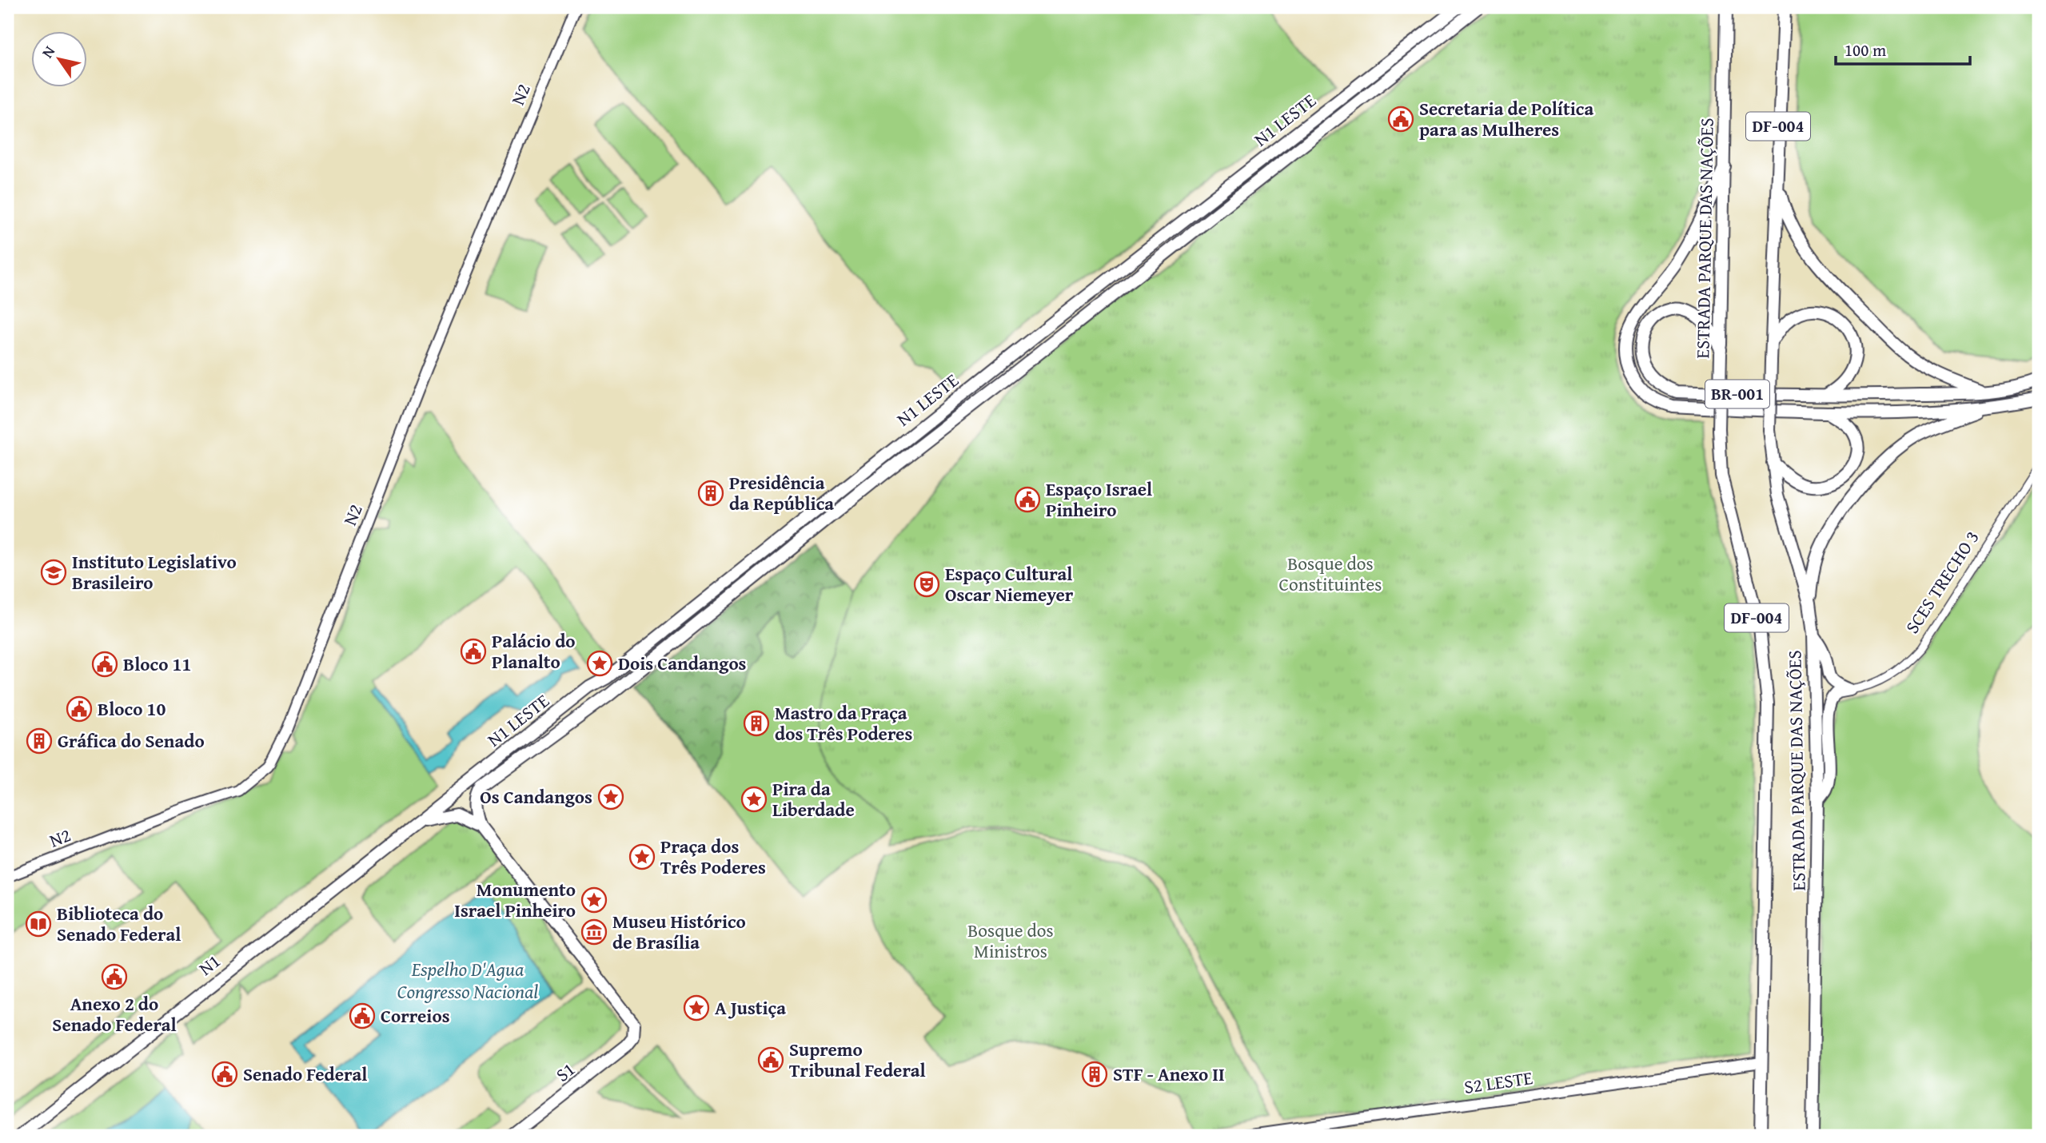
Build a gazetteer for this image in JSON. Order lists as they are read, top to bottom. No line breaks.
{"streets":{"highway":["N1 LESTE","DF-004","ESTRADA PARQUE DAS NAÇÕES","BR-001","N1","S1"],"main road":["N2","S2 LESTE"],"street":["SCES TRECHO 3"]},"crossings":[["N1 LESTE","N1"],["N1 LESTE","S1"],["ESTRADA PARQUE DAS NAÇÕES","BR-001"],["ESTRADA PARQUE DAS NAÇÕES","S2 LESTE"]],"water":["Espelho D'Agua Congresso Nacional"],"parks":["Bosque dos Constituintes","Bosque dos Ministros"],"places":{"public building":["Secretaria de Política para as Mulheres","Espaço Israel Pinheiro","Palácio do Planalto","Bloco 11","Bloco 10","Anexo 2 do Senado Federal","Correios","Supremo Tribunal Federal","Senado Federal"],"building":["Presidência da República","Mastro da Praça dos Três Poderes","Gráfica do Senado","STF - Anexo II"],"school or university":["Instituto Legislativo Brasileiro"],"theatre":["Espaço Cultural Oscar Niemeyer"],"place":["Dois Candangos","Os Candangos","Pira da Liberdade","Praça dos Três Poderes","Monumento Israel Pinheiro","A Justiça"],"library":["Biblioteca do Senado Federal"],"museum":["Museu Histórico de Brasília"]},"scale_bar":"100 m","north":"top left"}
